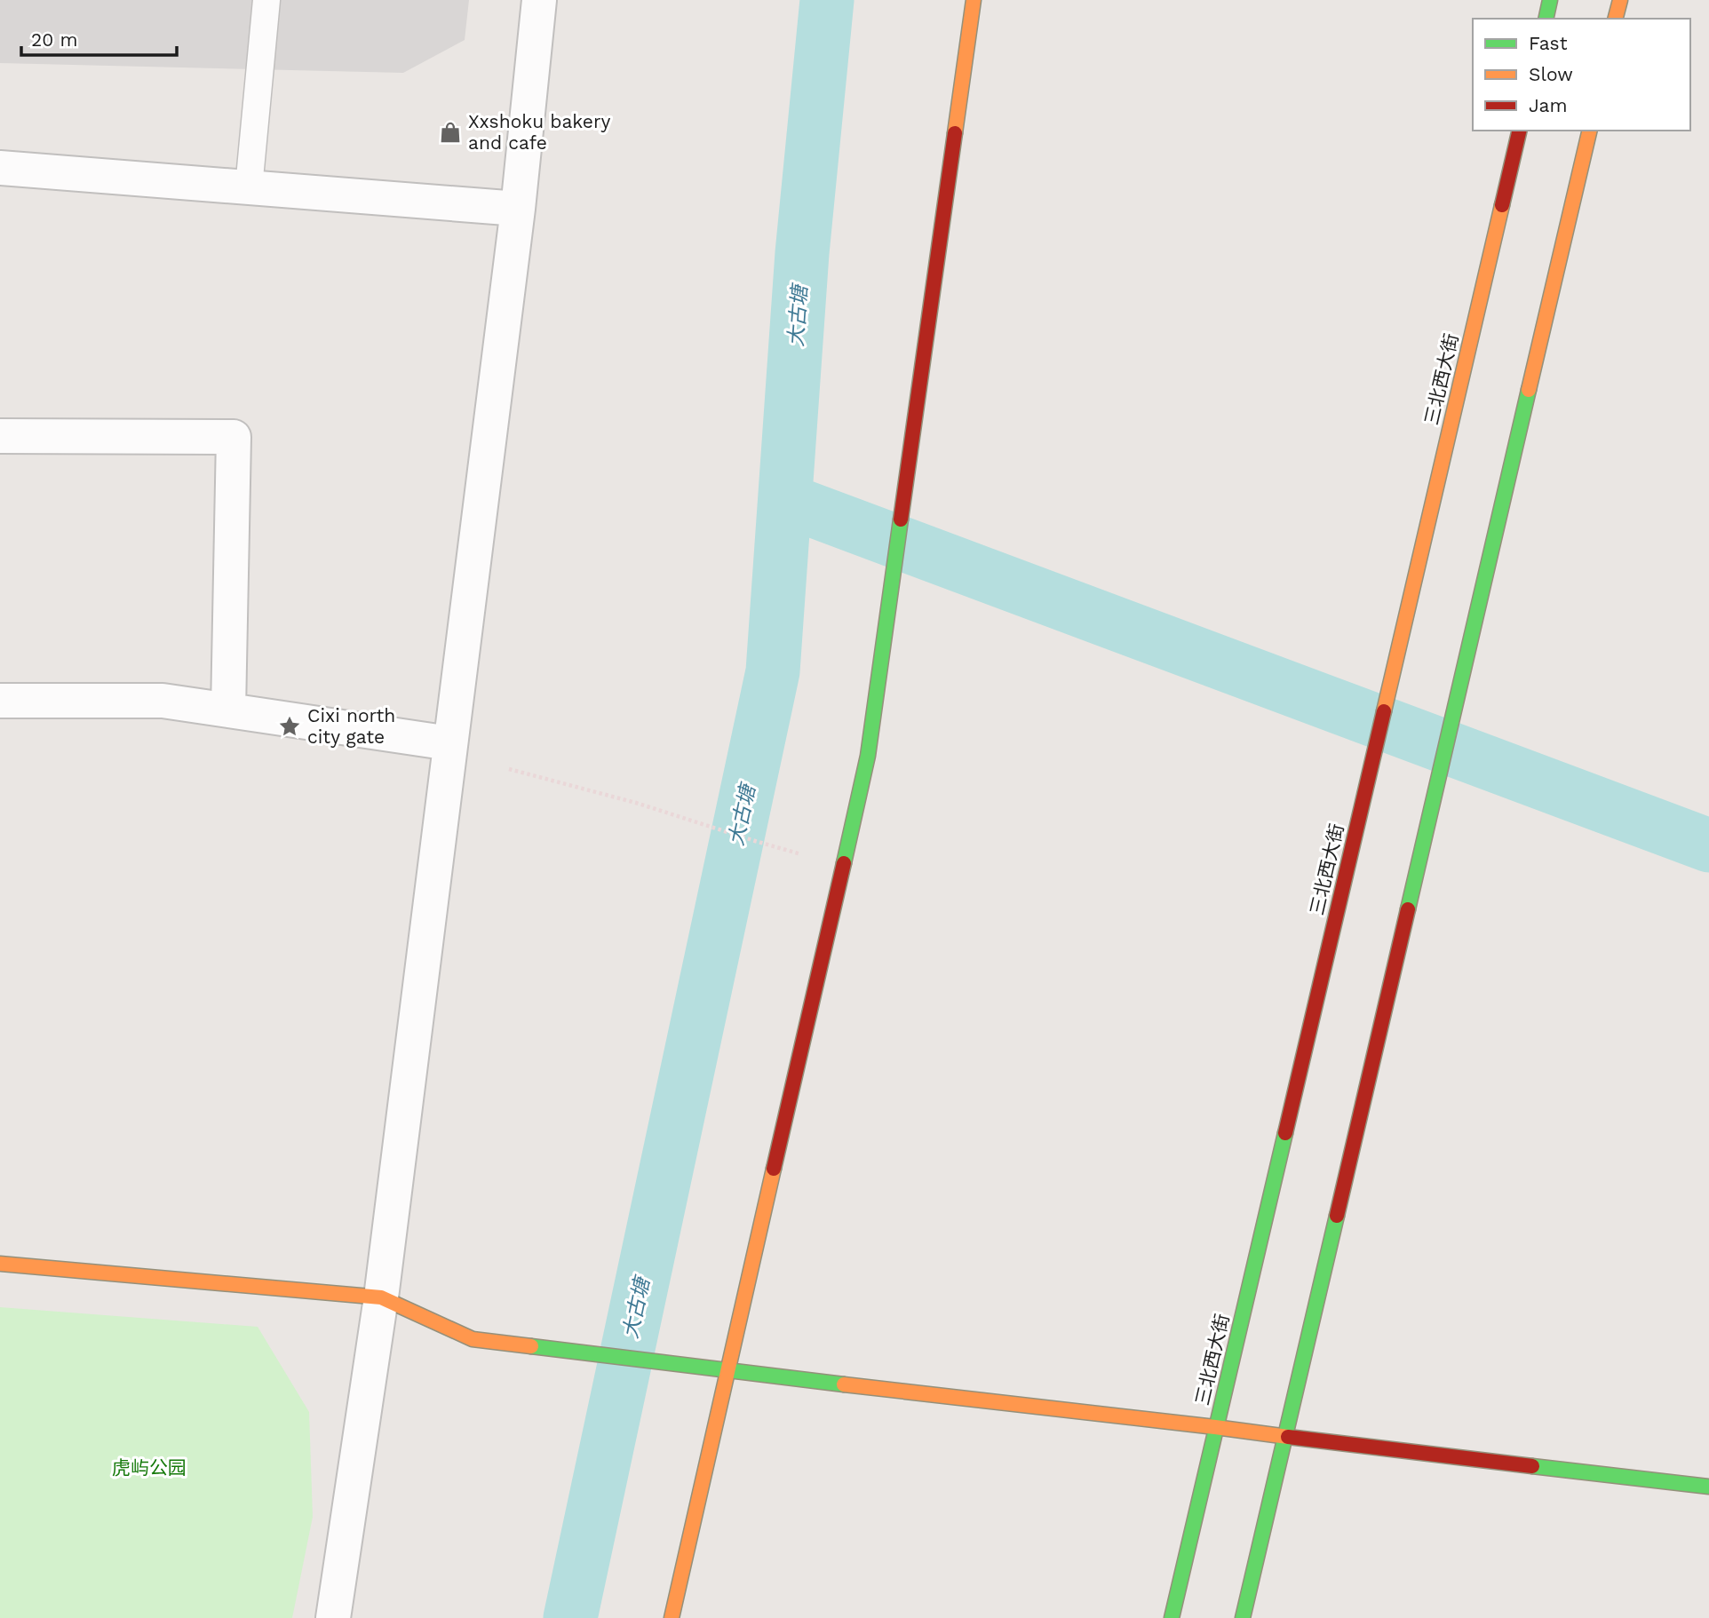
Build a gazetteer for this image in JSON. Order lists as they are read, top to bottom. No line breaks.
{"streets":{"street":["三北西大街"]},"water":["大古塘"],"parks":["虎屿公园"],"places":{"shop":["Xxshoku bakery and cafe"],"place":["Cixi north city gate"]},"legend":["Fast","Slow","Jam"],"scale_bar":"20 m"}
